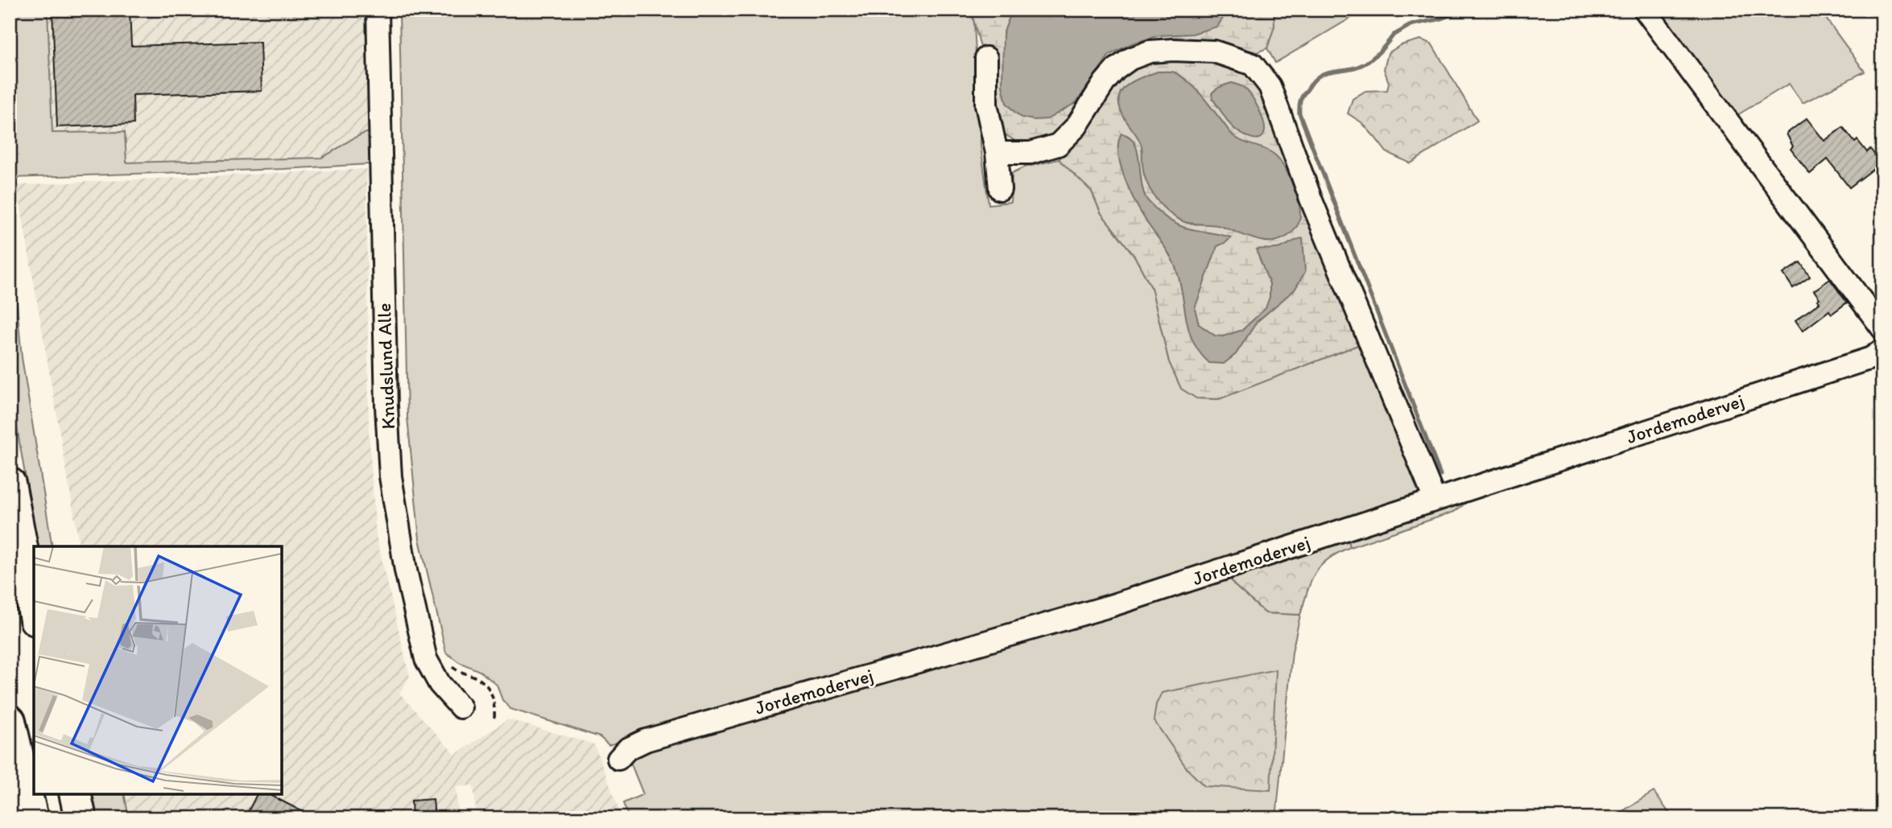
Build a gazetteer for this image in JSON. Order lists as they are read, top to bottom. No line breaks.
{"streets":{"street":["Knudslund Alle","Jordemodervej"]}}
